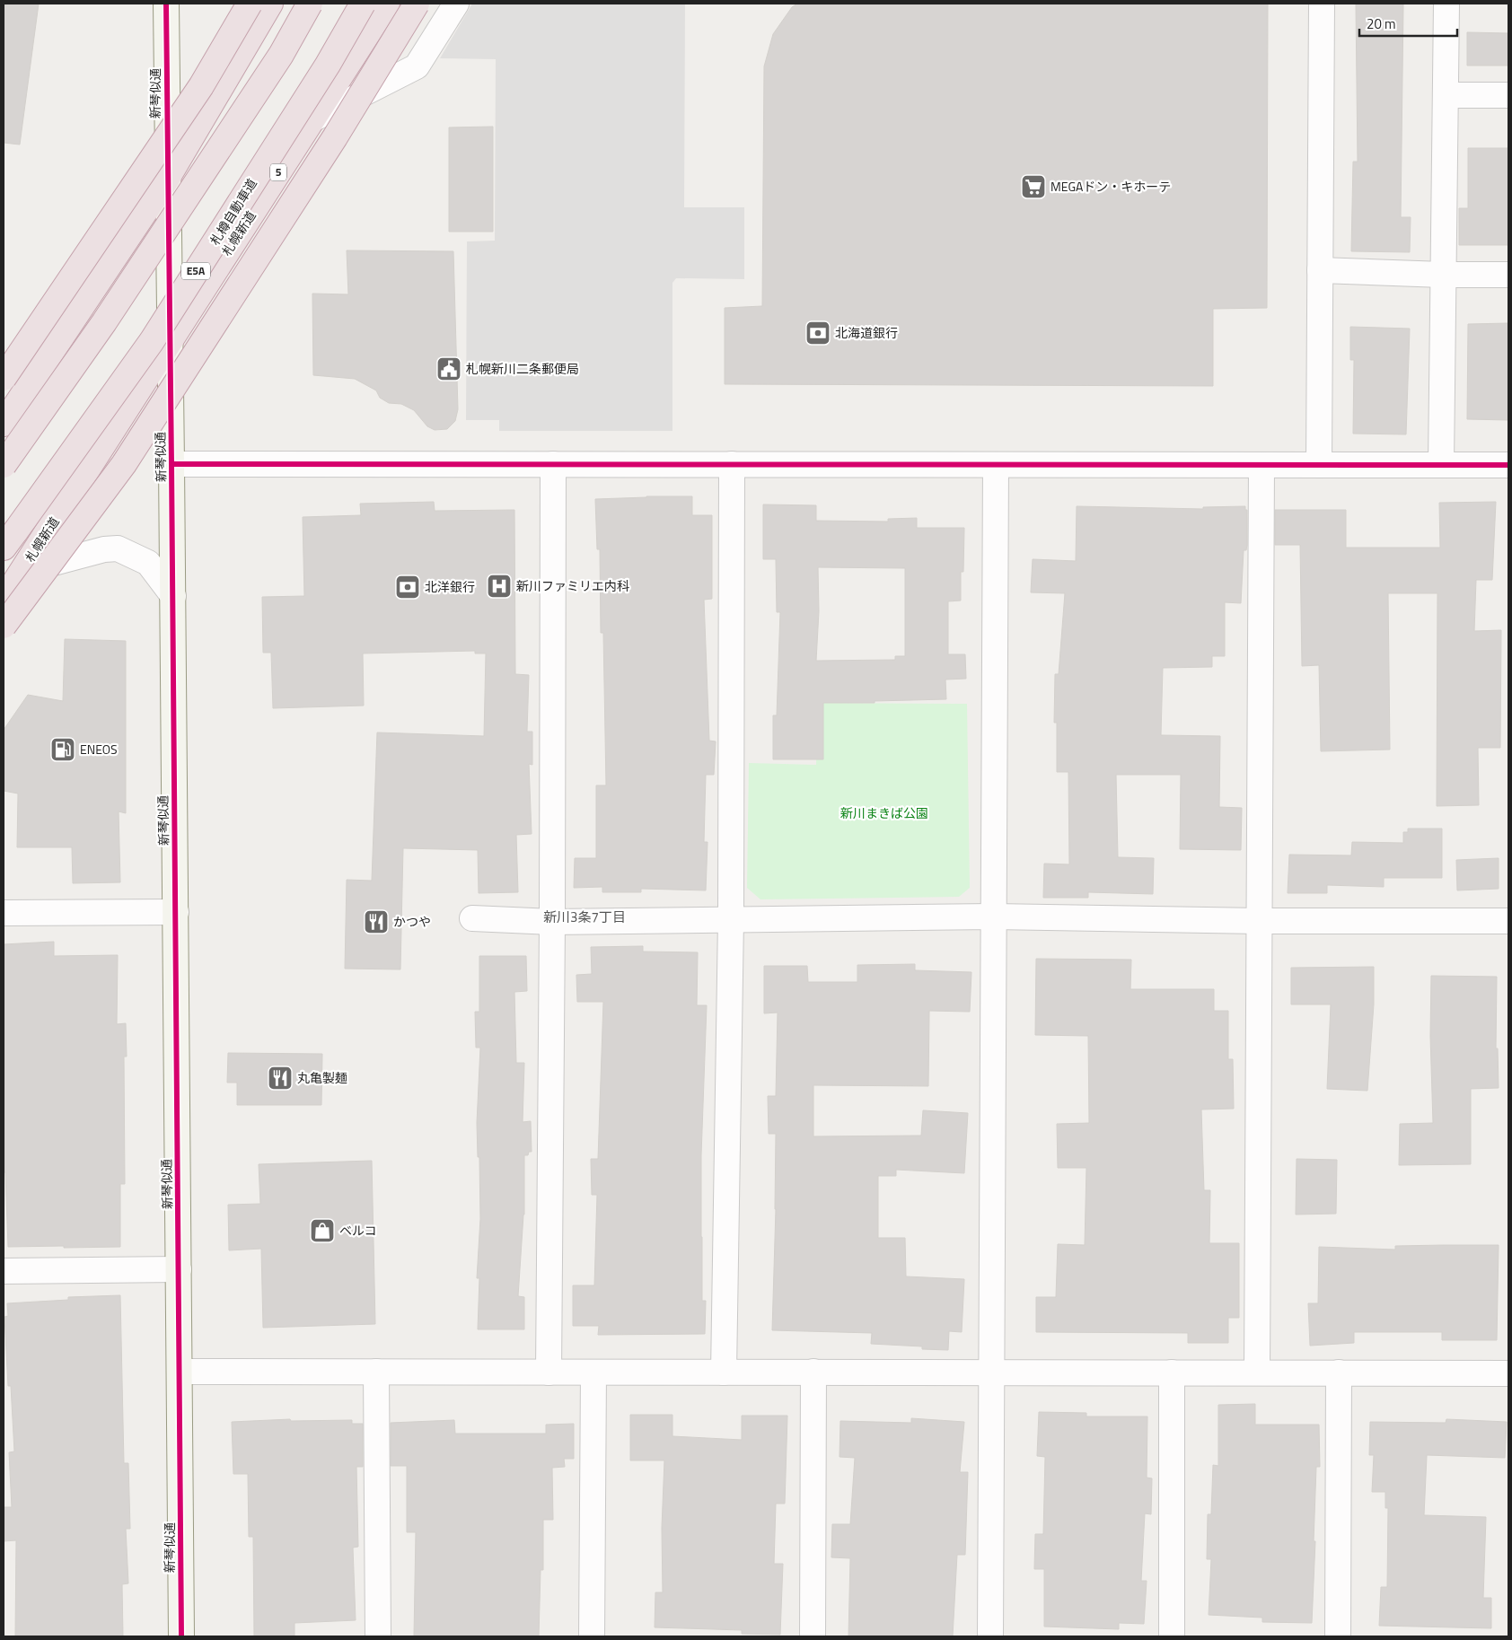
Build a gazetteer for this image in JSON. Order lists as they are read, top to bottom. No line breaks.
{"streets":{"highway":["5","札樽自動車道","札幌新道","E5A"],"street":["新琴似通"]},"crossings":[["新琴似通","札幌新道"]],"districts":["新川3条7丁目"],"parks":["新川まきば公園"],"places":{"supermarket":["MEGAドン・キホーテ"],"bank":["北海道銀行","北洋銀行"],"public building":["札幌新川二条郵便局"],"hospital":["新川ファミリエ内科"],"fuel station":["ENEOS"],"restaurant":["かつや","丸亀製麺"],"shop":["ベルコ"]},"scale_bar":"20 m"}
